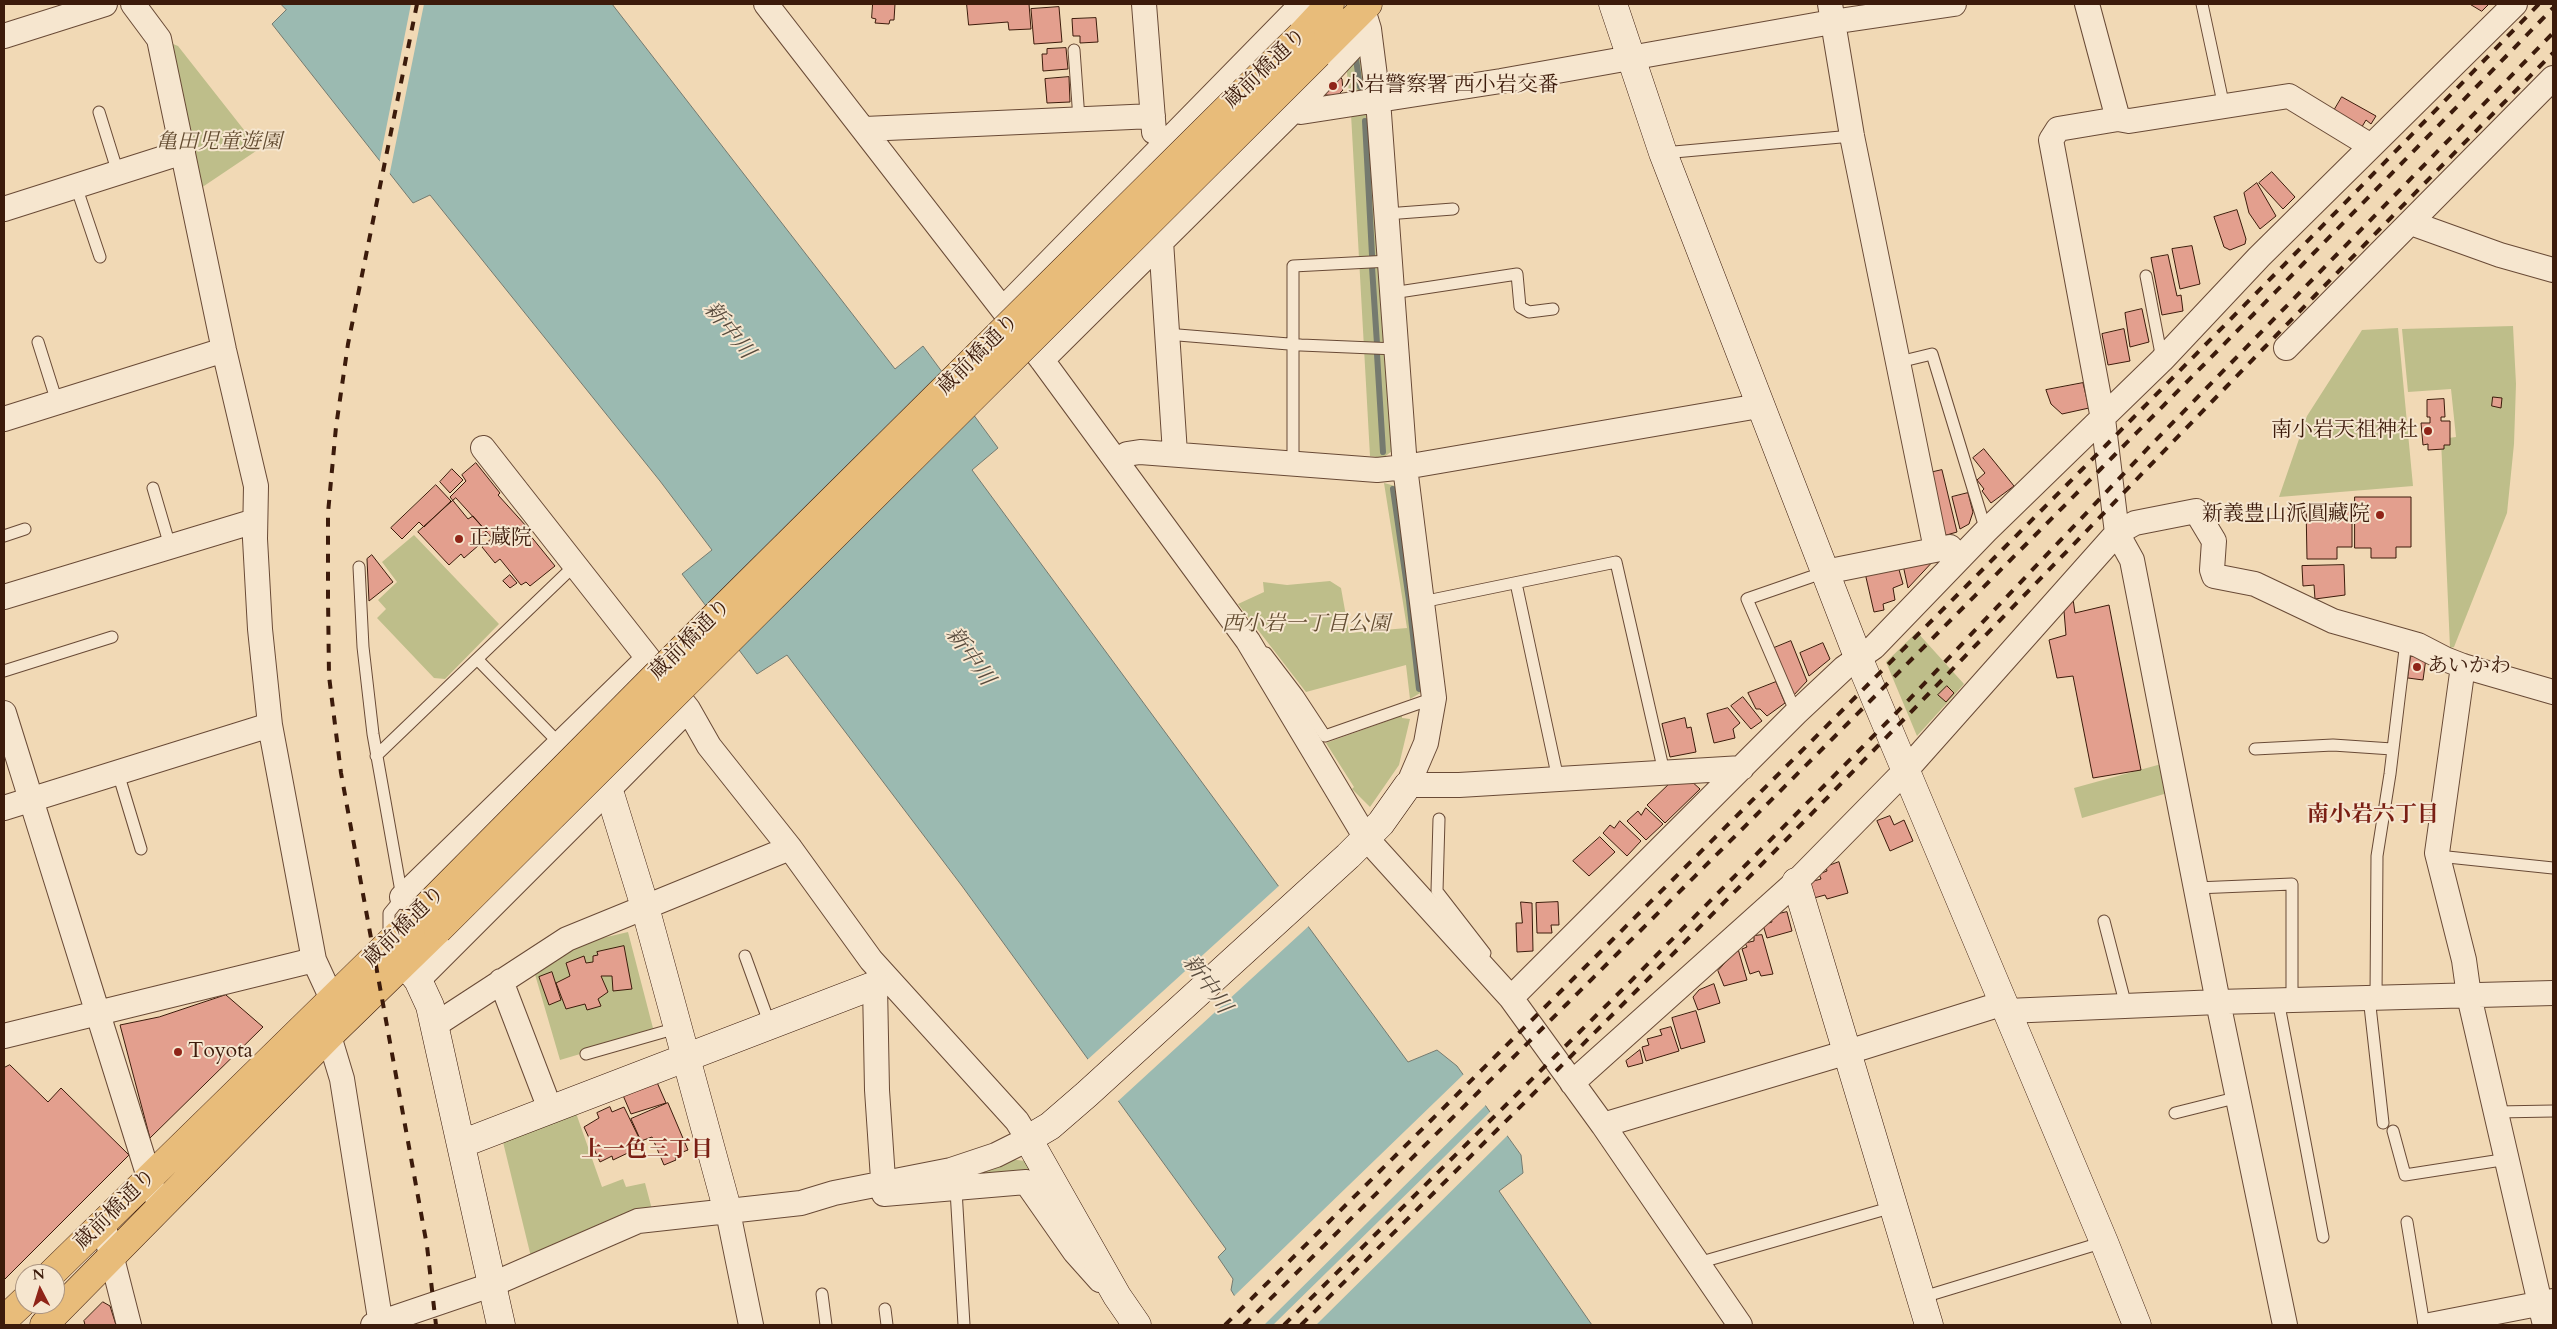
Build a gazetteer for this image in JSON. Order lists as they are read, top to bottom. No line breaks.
{"streets":{"main road":["蔵前橋通り"]},"districts":["南小岩六丁目","上一色三丁目"],"water":["新中川"],"parks":["亀田児童遊園","西小岩一丁目公園"],"places":["小岩警察署 西小岩交番","南小岩天祖神社","新義豊山派圓藏院","正蔵院","あいかわ","Toyota"],"north":"top"}
